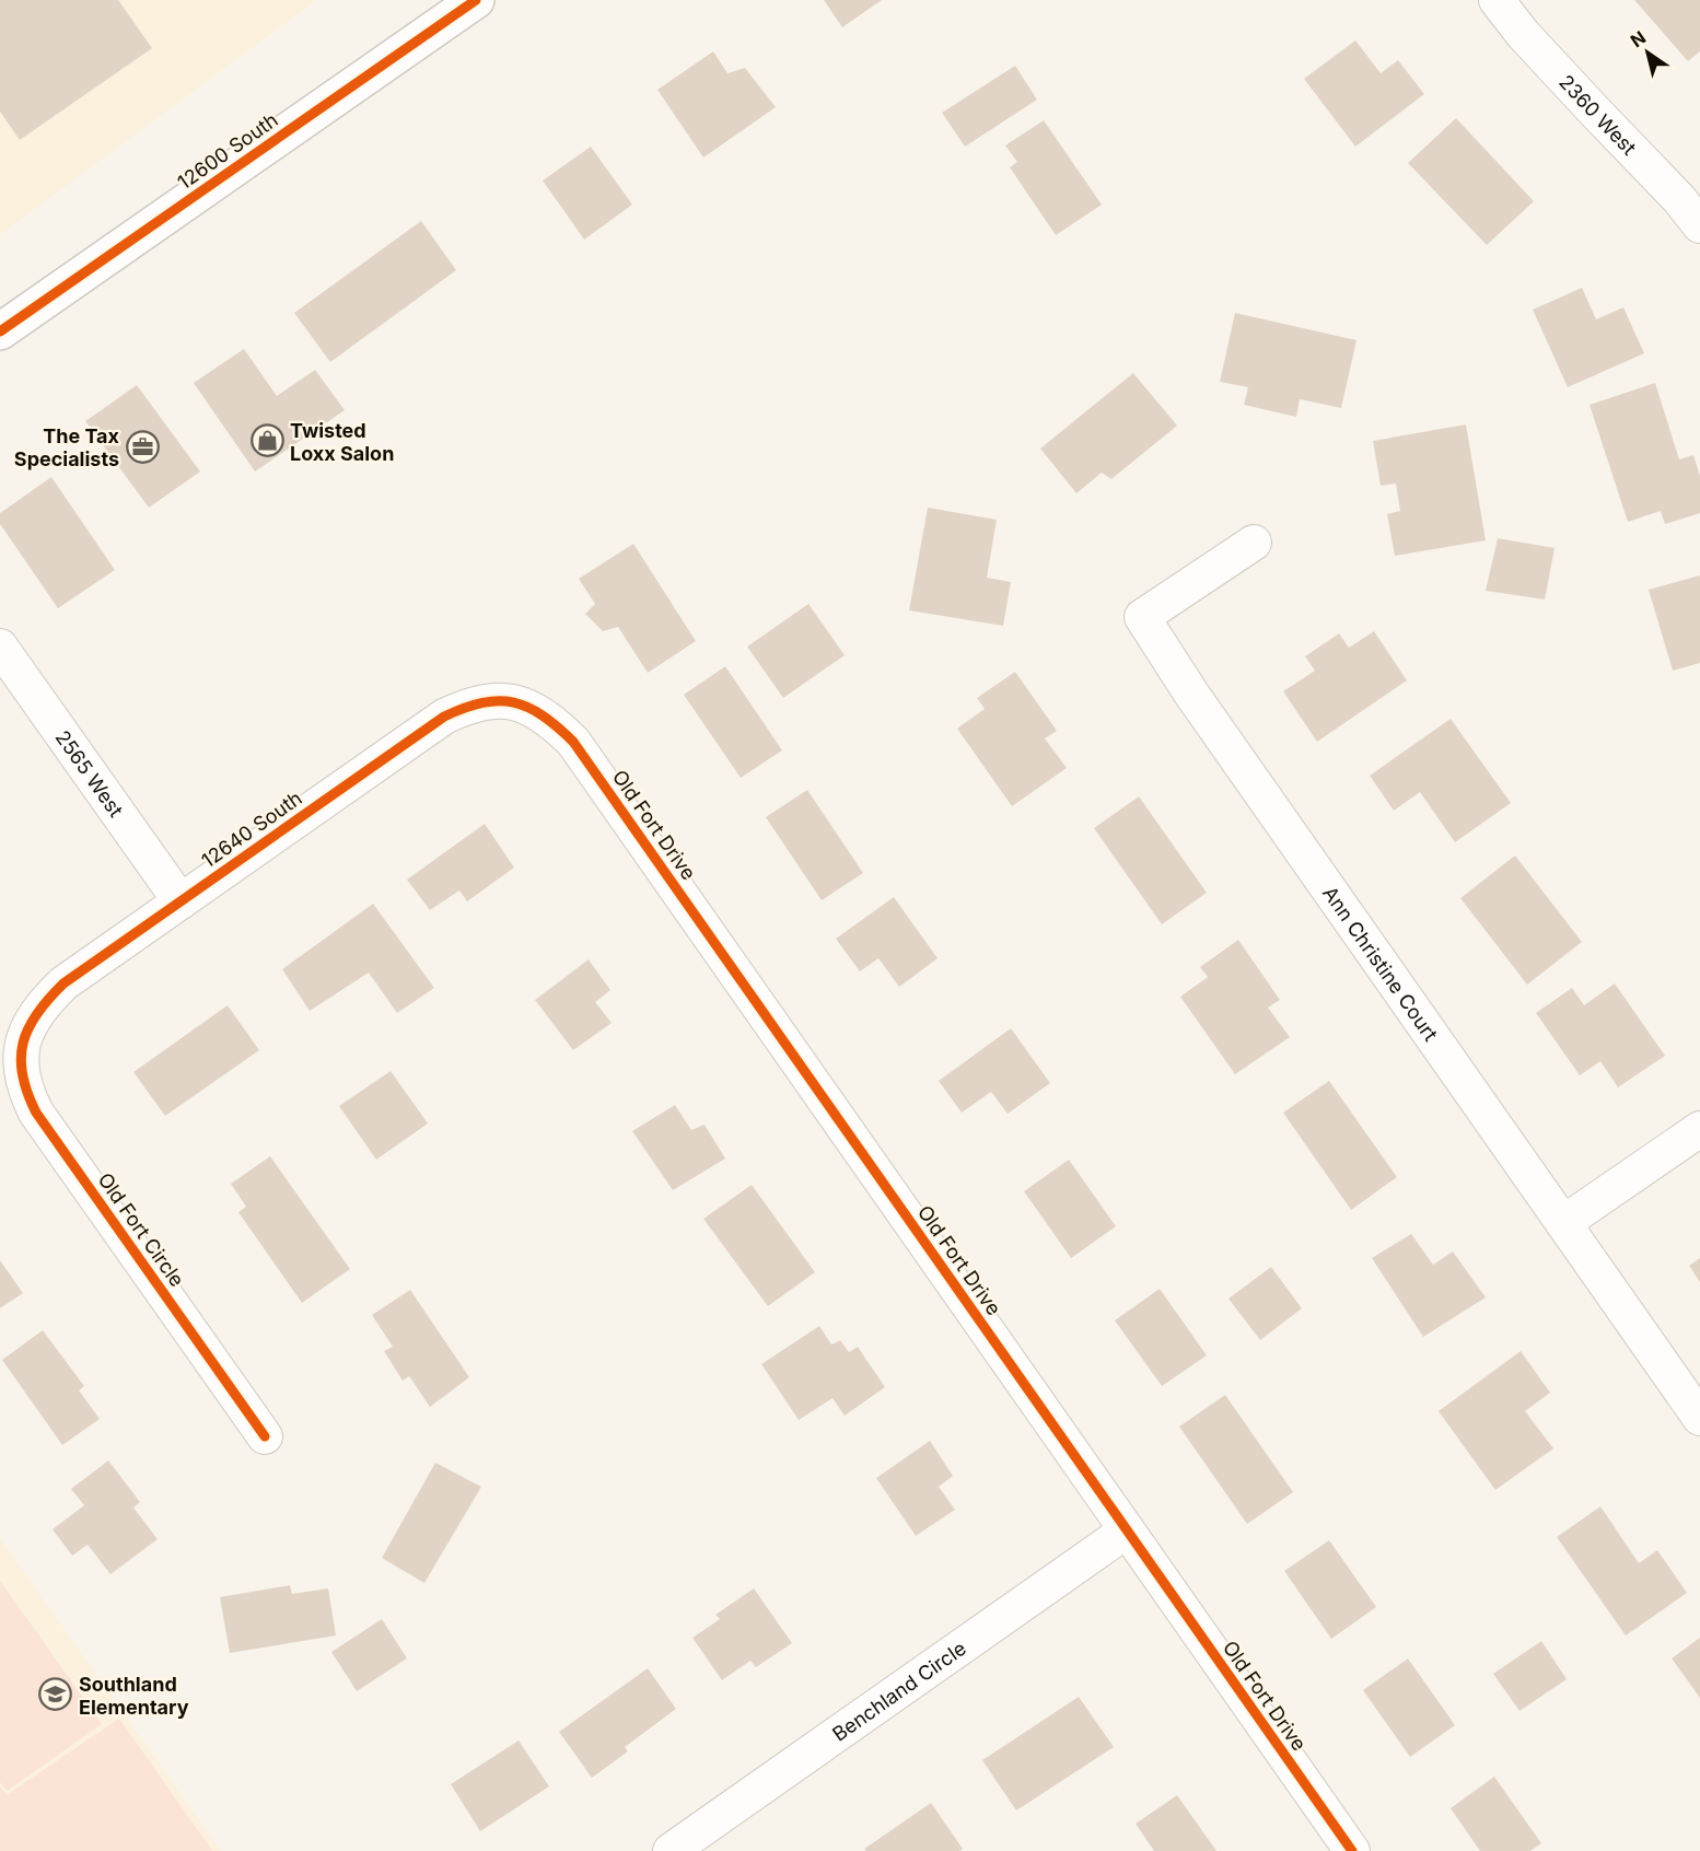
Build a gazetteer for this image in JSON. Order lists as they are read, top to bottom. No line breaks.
{"streets":{"main road":["12600 South"],"street":["2360 West","2565 West","Old Fort Drive","12640 South","Ann Christine Court","Old Fort Circle","Benchland Circle"]},"crossings":[["2565 West","12640 South"],["Old Fort Drive","12640 South"],["Old Fort Drive","Benchland Circle"],["12640 South","Old Fort Circle"]],"places":{"shop":["Twisted Loxx Salon"],"office":["The Tax Specialists"],"school or university":["Southland Elementary"]},"north":"top left"}
